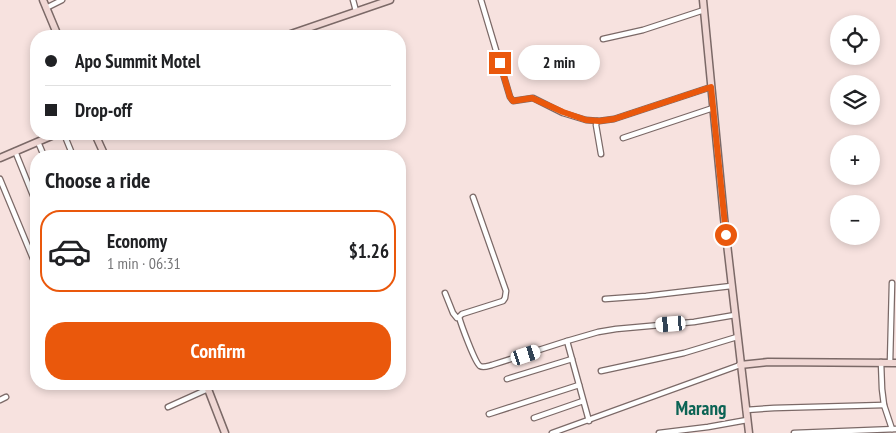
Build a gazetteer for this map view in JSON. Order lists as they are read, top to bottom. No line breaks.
{"districts":["Marang"],"page":{"map_buttons":["+","−"],"banner":["Apo Summit Motel","Drop-off"],"bubble":"2 min","heading":"Choose a ride","list":[{"name":"Economy","note":"1 min · 06:31","value":"$1.26"}],"buttons":"Confirm"}}
